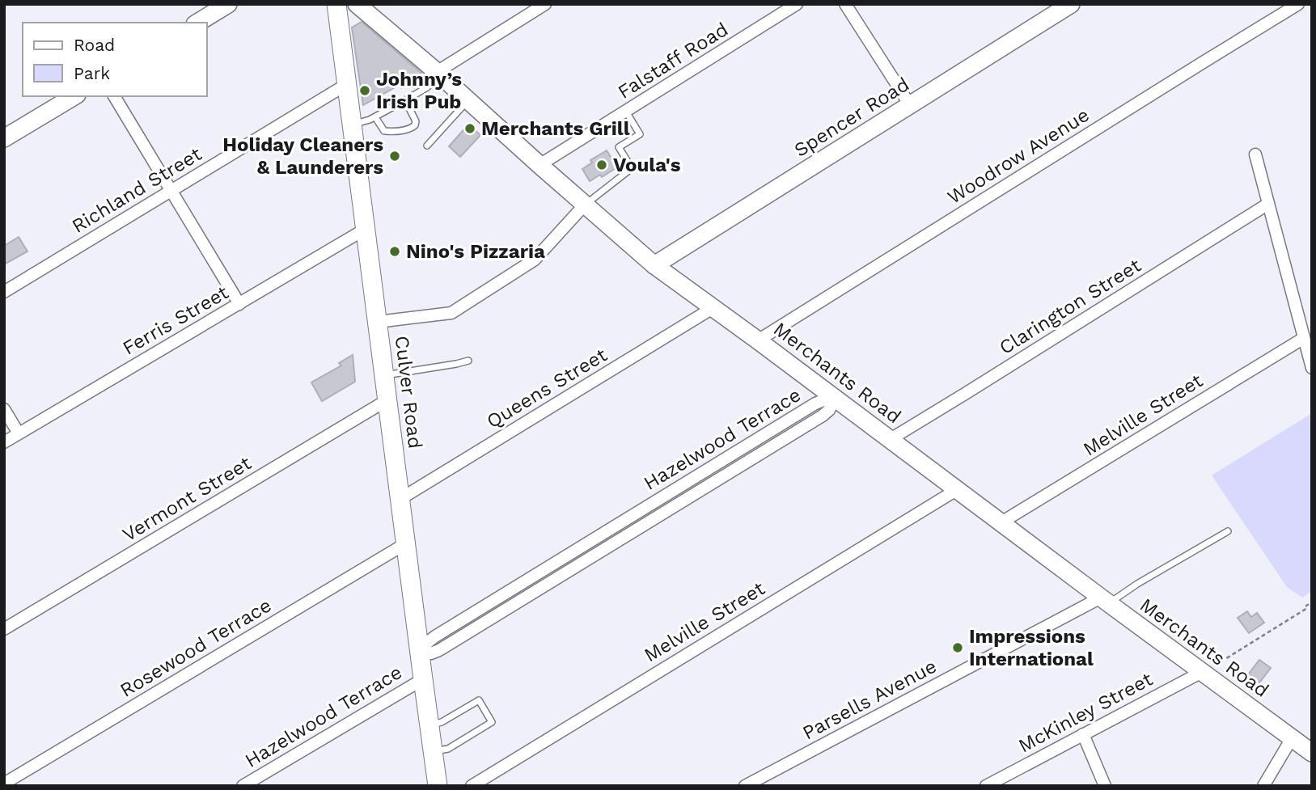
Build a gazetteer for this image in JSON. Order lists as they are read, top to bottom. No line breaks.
{"streets":{"main road":["Culver Road"],"street":["Falstaff Road","Spencer Road","Woodrow Avenue","Richland Street","Clarington Street","Ferris Street","Merchants Road","Queens Street","Melville Street","Hazelwood Terrace","Vermont Street","Rosewood Terrace","Parsells Avenue","McKinley Street"]},"crossings":[["Falstaff Road","Merchants Road"],["Spencer Road","Merchants Road"],["Woodrow Avenue","Merchants Road"],["Richland Street","Culver Road"],["Clarington Street","Merchants Road"],["Ferris Street","Culver Road"],["Merchants Road","Queens Street"],["Merchants Road","Melville Street"],["Merchants Road","Hazelwood Terrace"],["Merchants Road","Parsells Avenue"],["Merchants Road","McKinley Street"],["Queens Street","Culver Road"],["Culver Road","Hazelwood Terrace"],["Culver Road","Vermont Street"],["Culver Road","Rosewood Terrace"]],"places":["Johnny’s Irish Pub","Merchants Grill","Holiday Cleaners & Launderers","Voula's","Nino's Pizzaria","Impressions International"],"legend":["Road","Park"]}
